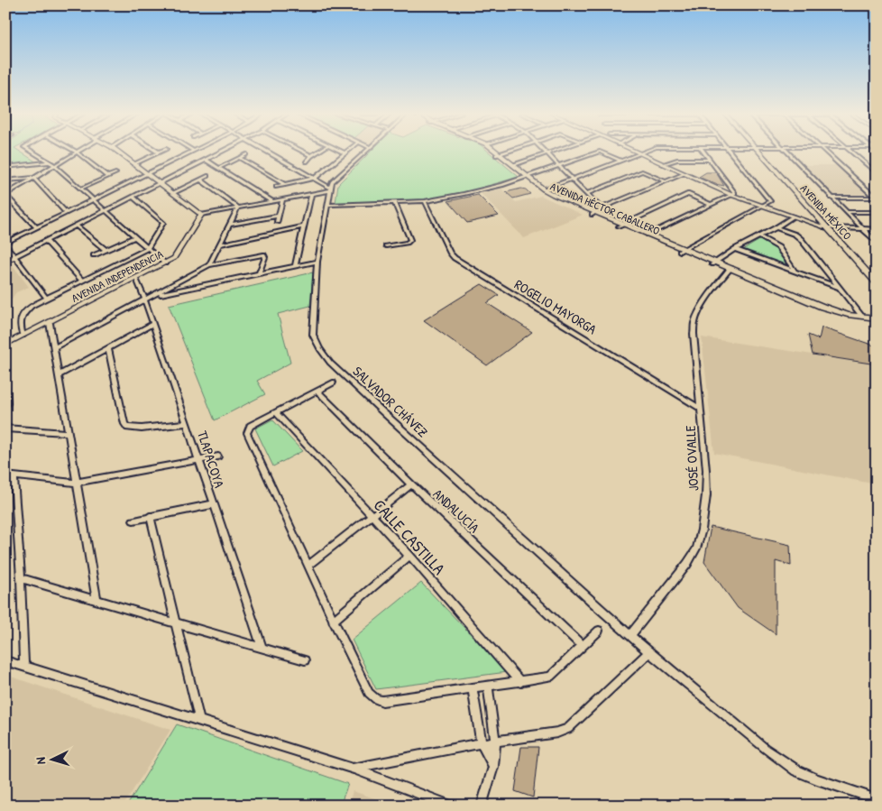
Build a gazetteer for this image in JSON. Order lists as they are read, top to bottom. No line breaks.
{"streets":{"main road":["AVENIDA HÉCTOR CABALLERO","AVENIDA MÉXICO"],"street":["AVENIDA INDEPENDENCIA","ROGELIO MAYORGA","SALVADOR CHÁVEZ","JOSÉ OVALLE","TLAPACOYA","ANDALUCÍA","CALLE CASTILLA"]},"crossings":[["AVENIDA HÉCTOR CABALLERO","JOSÉ OVALLE"],["AVENIDA INDEPENDENCIA","TLAPACOYA"],["ROGELIO MAYORGA","JOSÉ OVALLE"],["SALVADOR CHÁVEZ","JOSÉ OVALLE"]],"north":"left"}
